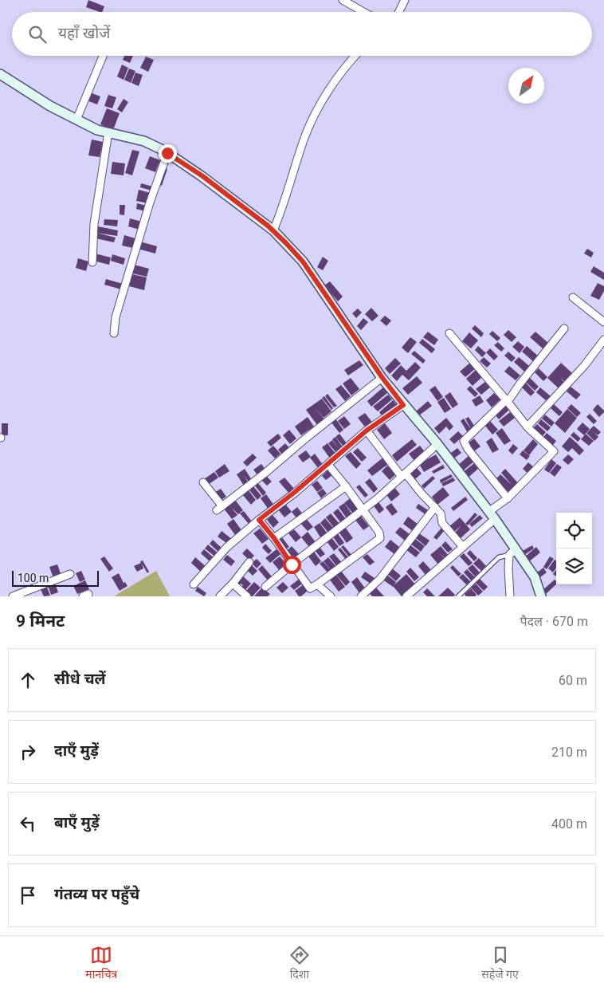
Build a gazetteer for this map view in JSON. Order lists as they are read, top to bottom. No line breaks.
{"scale_bar":"100 m","north":"top right","page":{"search":"यहाँ खोजें","scale":"100 m","heading":["9 मिनट","पैदल · 670 m"],"list":[["सीधे चलें","60 m"],["दाएँ मुड़ें","210 m"],["बाएँ मुड़ें","400 m"],"गंतव्य पर पहुँचे"],"nav":["मानचित्र","दिशा","सहेजे गए"]}}
